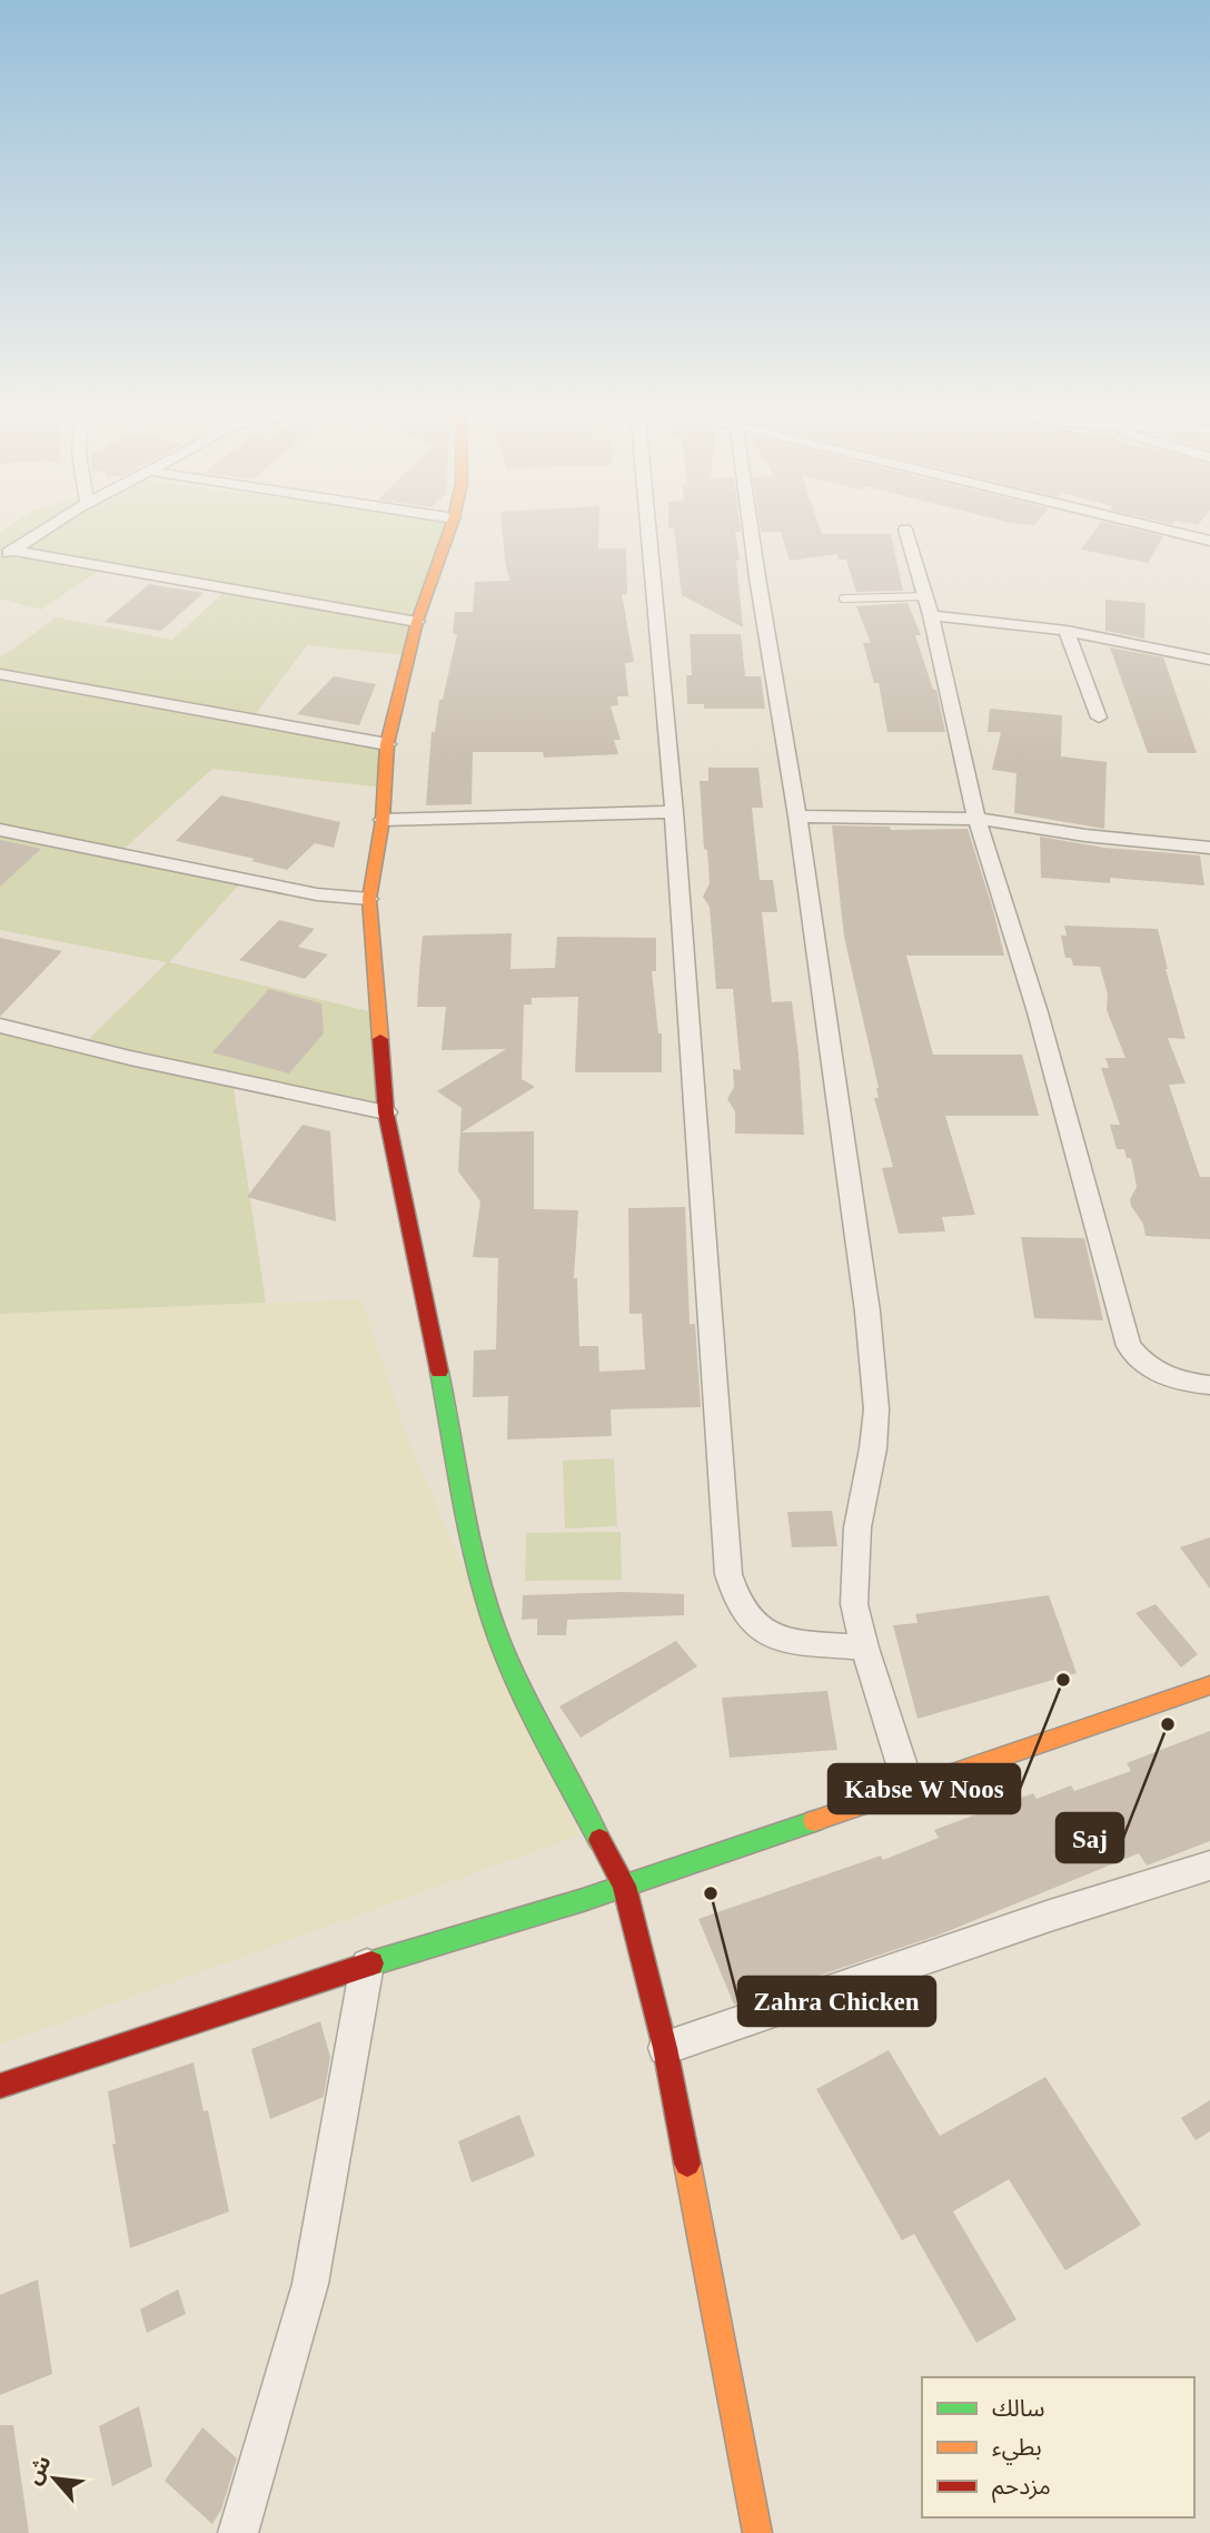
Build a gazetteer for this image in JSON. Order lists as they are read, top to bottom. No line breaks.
{"places":["Kabse W Noos","Saj","Zahra Chicken"],"legend":["سالك","بطيء","مزدحم"],"north":"top left"}
